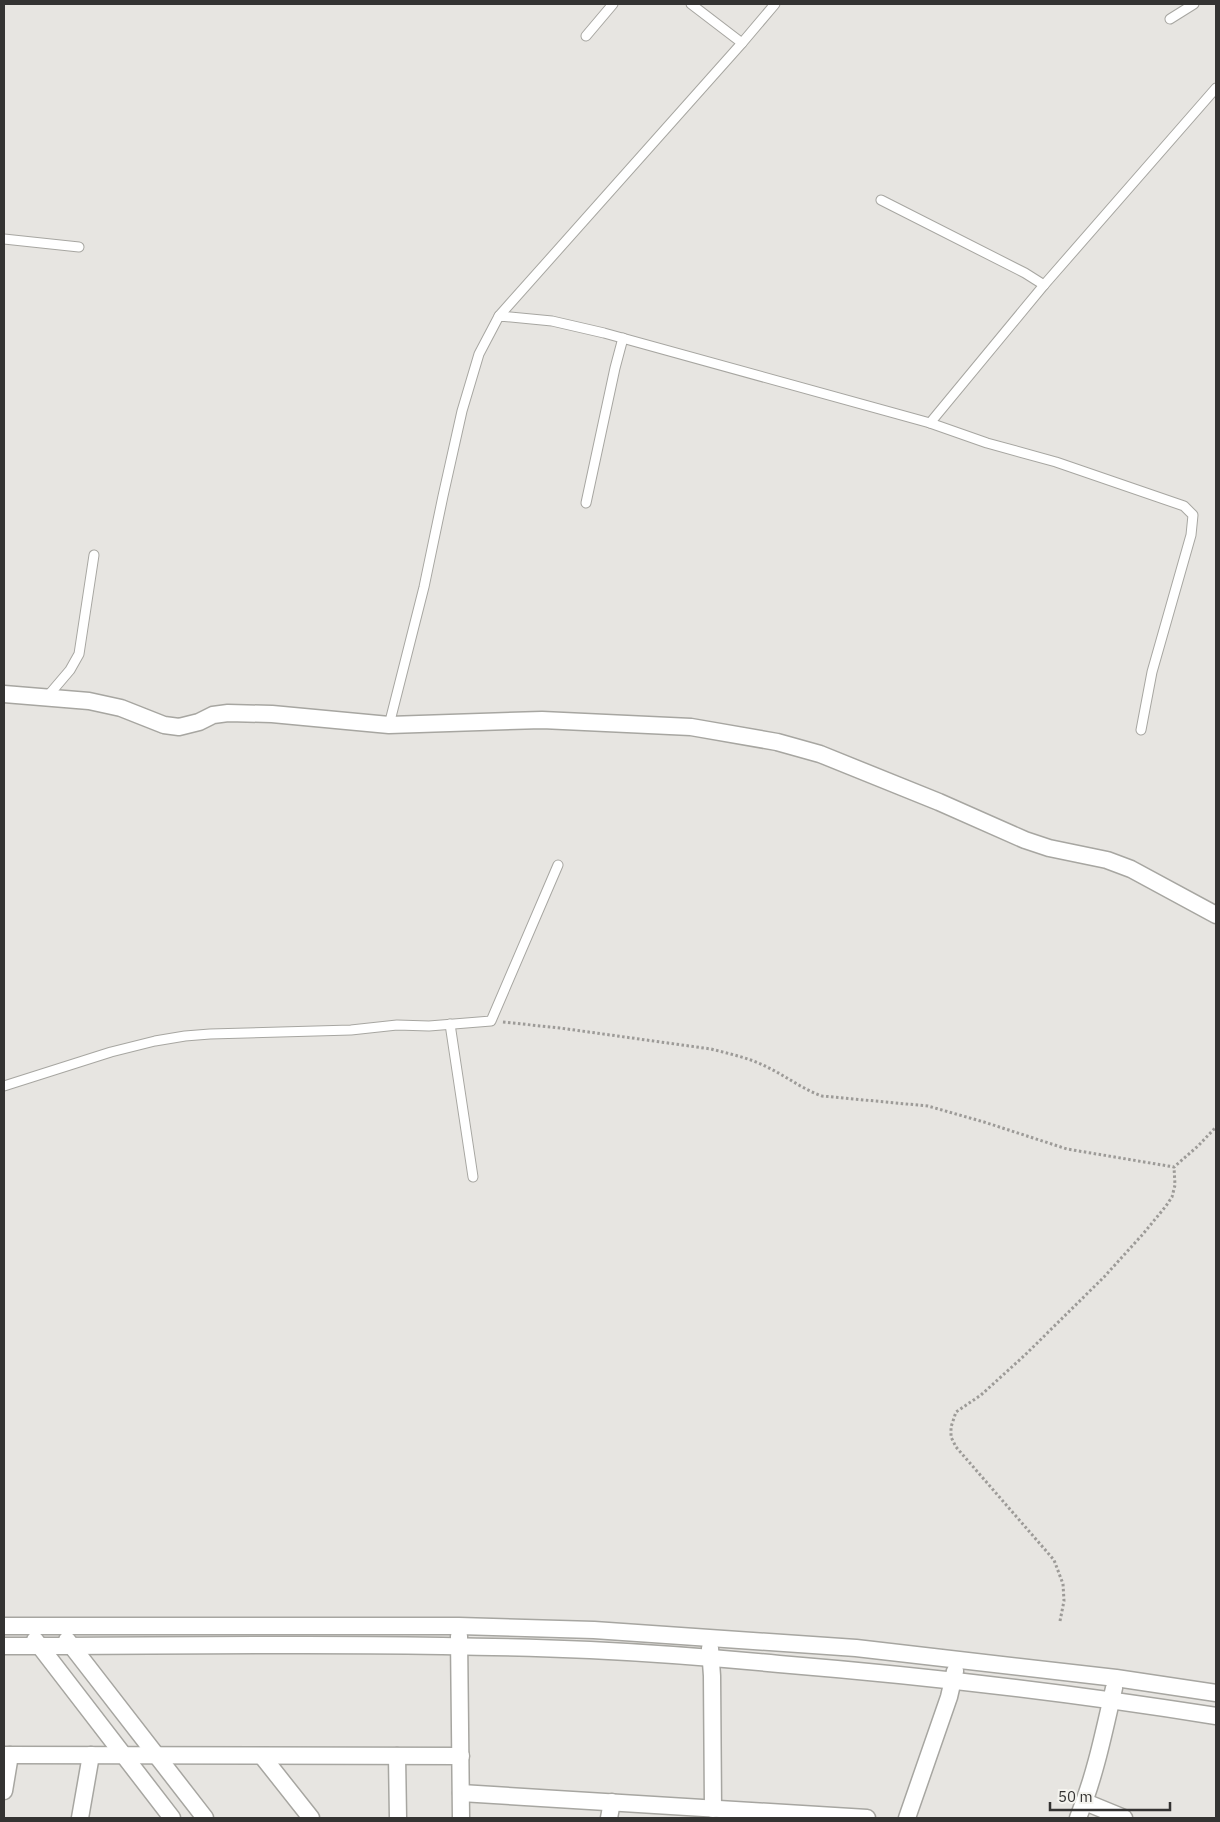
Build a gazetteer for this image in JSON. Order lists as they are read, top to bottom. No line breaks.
{"scale_bar":"50 m"}
